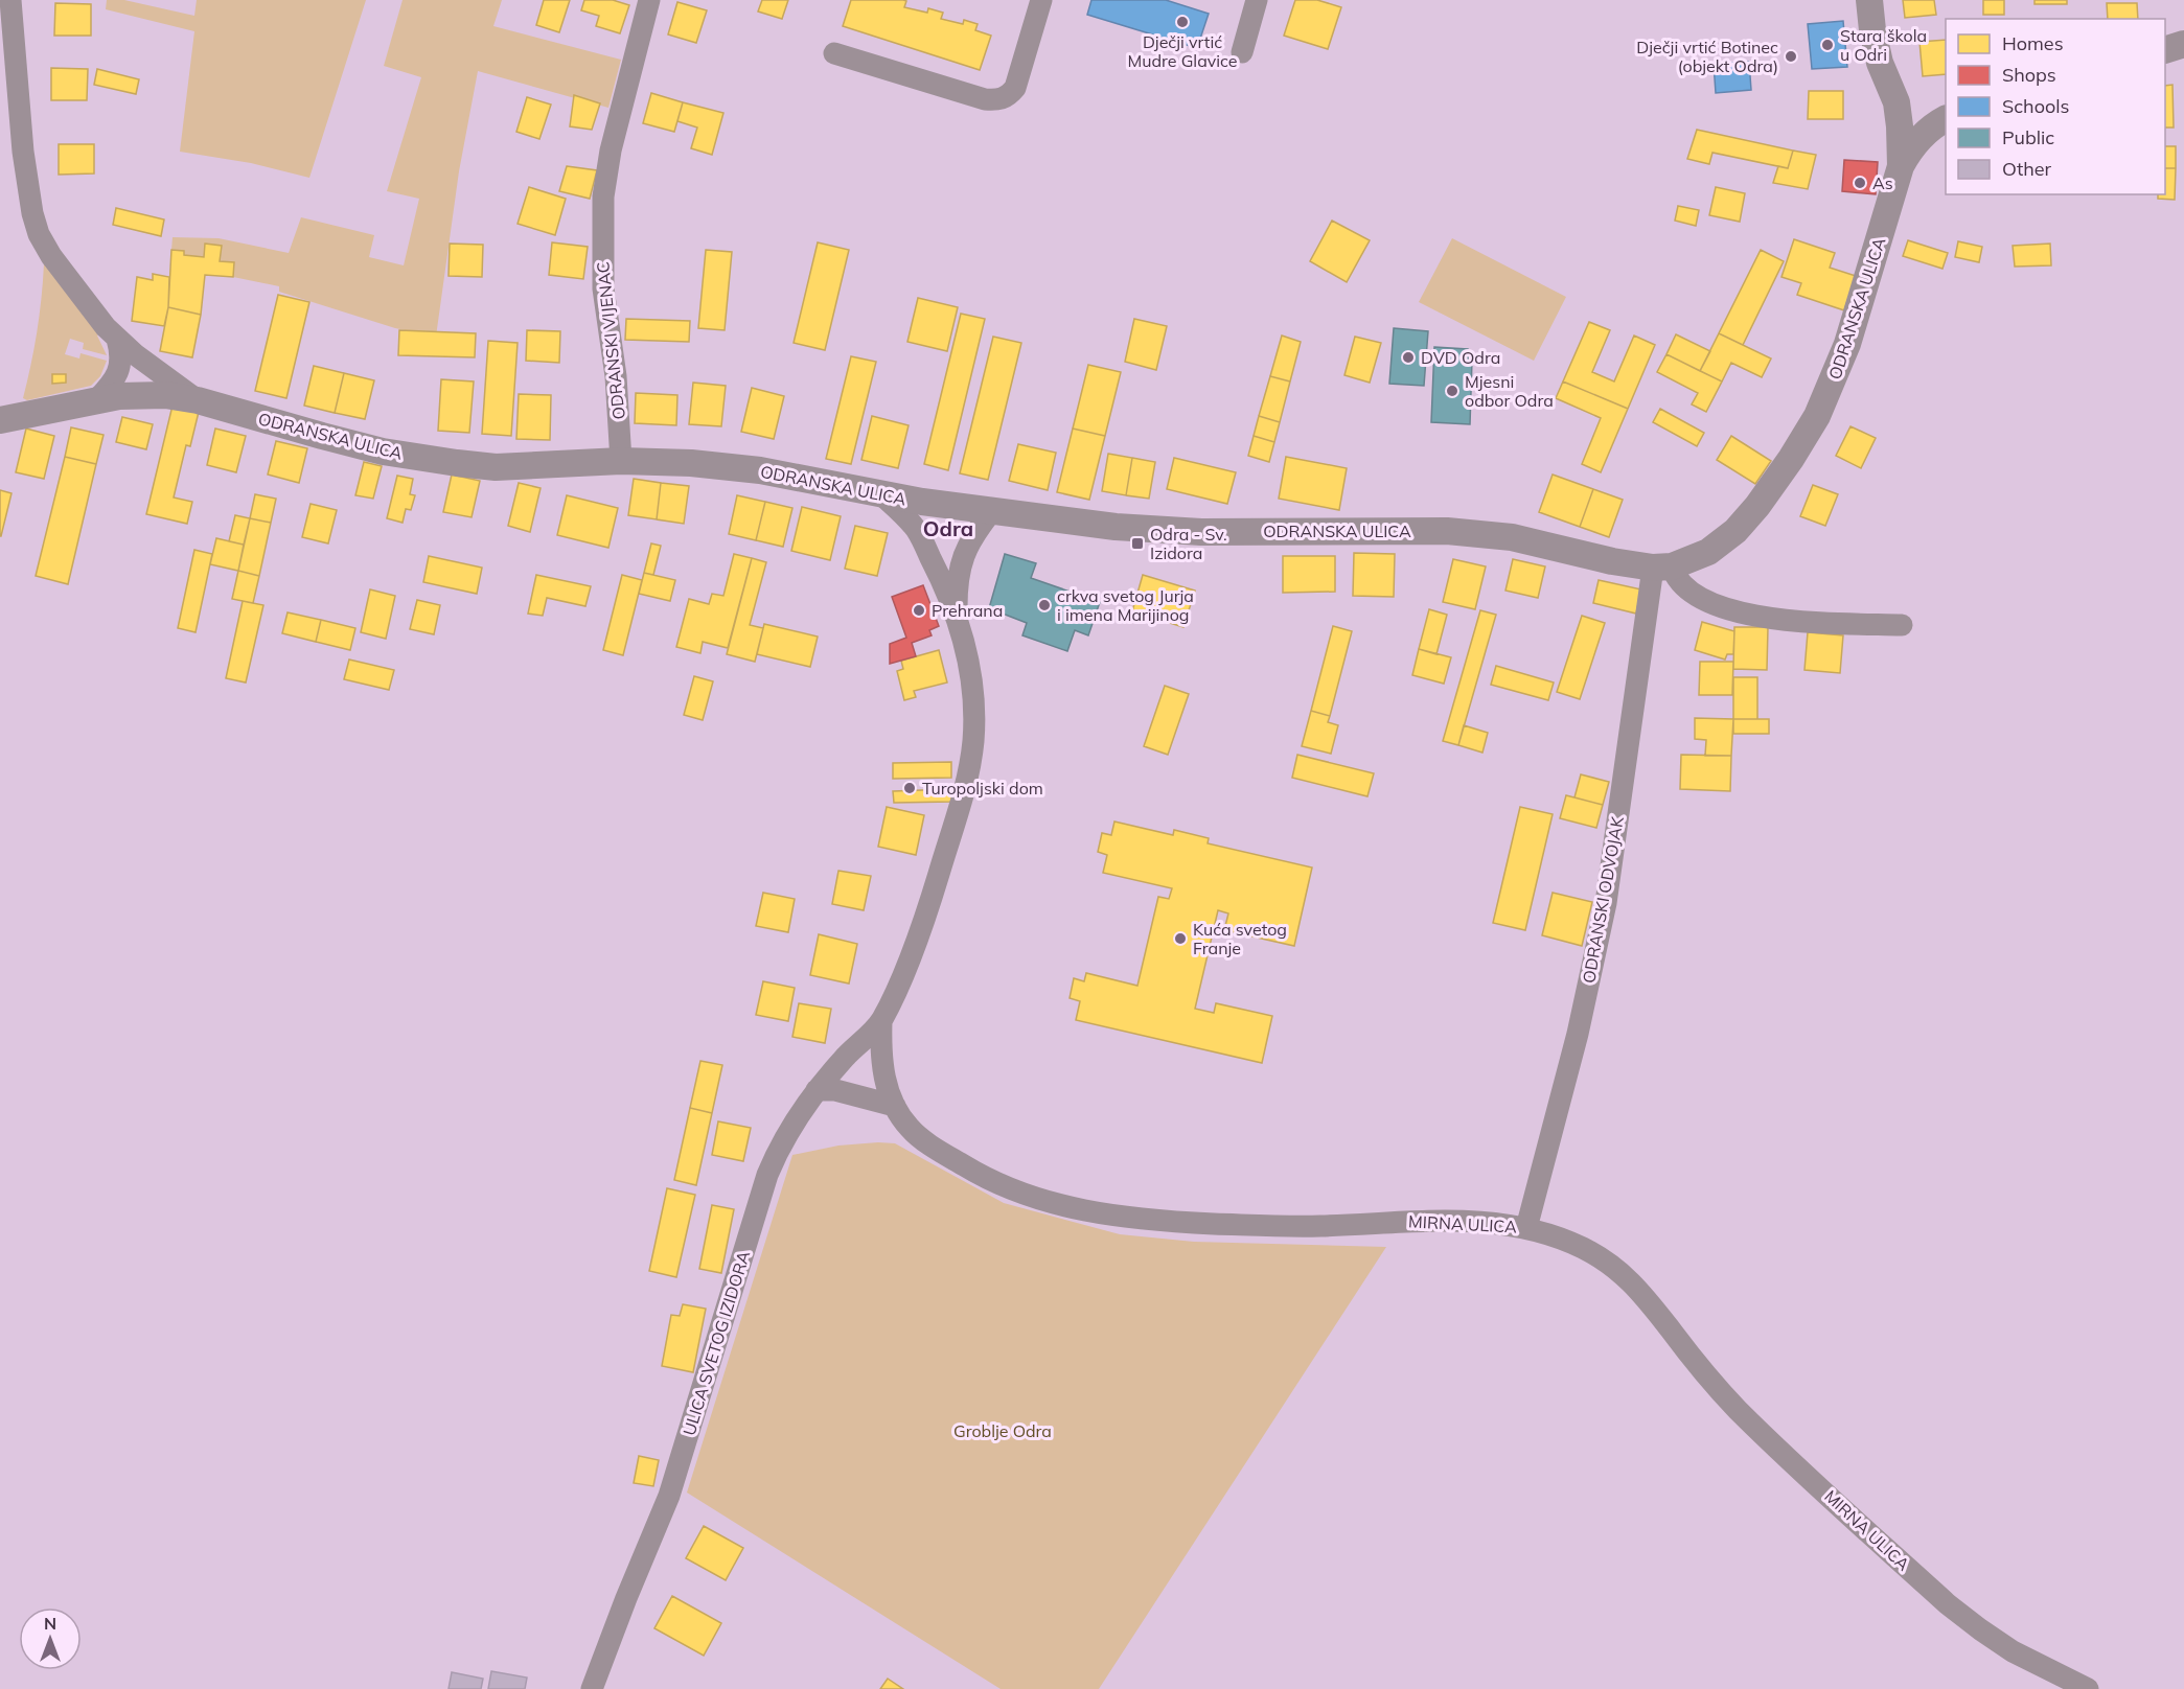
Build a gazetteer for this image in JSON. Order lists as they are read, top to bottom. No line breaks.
{"streets":{"street":["ODRANSKA ULICA","ODRANSKI VIJENAC","ODRANSKI ODVOJAK","MIRNA ULICA","ULICA SVETOG IZIDORA"]},"crossings":[["ODRANSKA ULICA","ODRANSKI VIJENAC"],["ODRANSKA ULICA","ODRANSKI ODVOJAK"],["ODRANSKI ODVOJAK","MIRNA ULICA"],["MIRNA ULICA","ULICA SVETOG IZIDORA"]],"districts":["Odra"],"parks":["Groblje Odra"],"places":{"other":["Dječji vrtić Mudre Glavice","Stara škola u Odri","Dječji vrtić Botinec (objekt Odra)","As","DVD Odra","Mjesni odbor Odra","crkva svetog Jurja i imena Marijinog","Prehrana","Turopoljski dom","Kuća svetog Franje"],"transit":["Odra - Sv. Izidora"]},"legend":["Homes","Shops","Schools","Public","Other"],"north":"top"}
